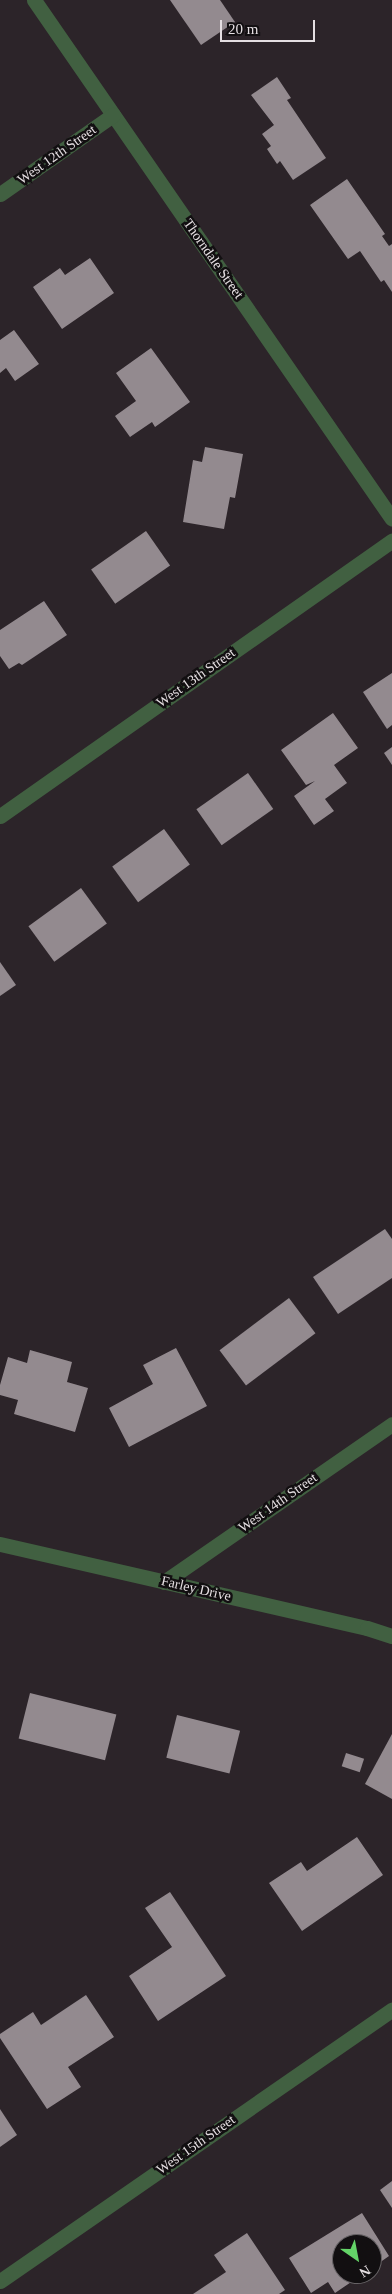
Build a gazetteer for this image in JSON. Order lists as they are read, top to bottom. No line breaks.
{"streets":{"street":["West 12th Street","Thorndale Street","West 13th Street","West 14th Street","Farley Drive","West 15th Street"]},"crossings":[["West 12th Street","Thorndale Street"],["West 14th Street","Farley Drive"]],"scale_bar":"20 m","north":"bottom right"}
